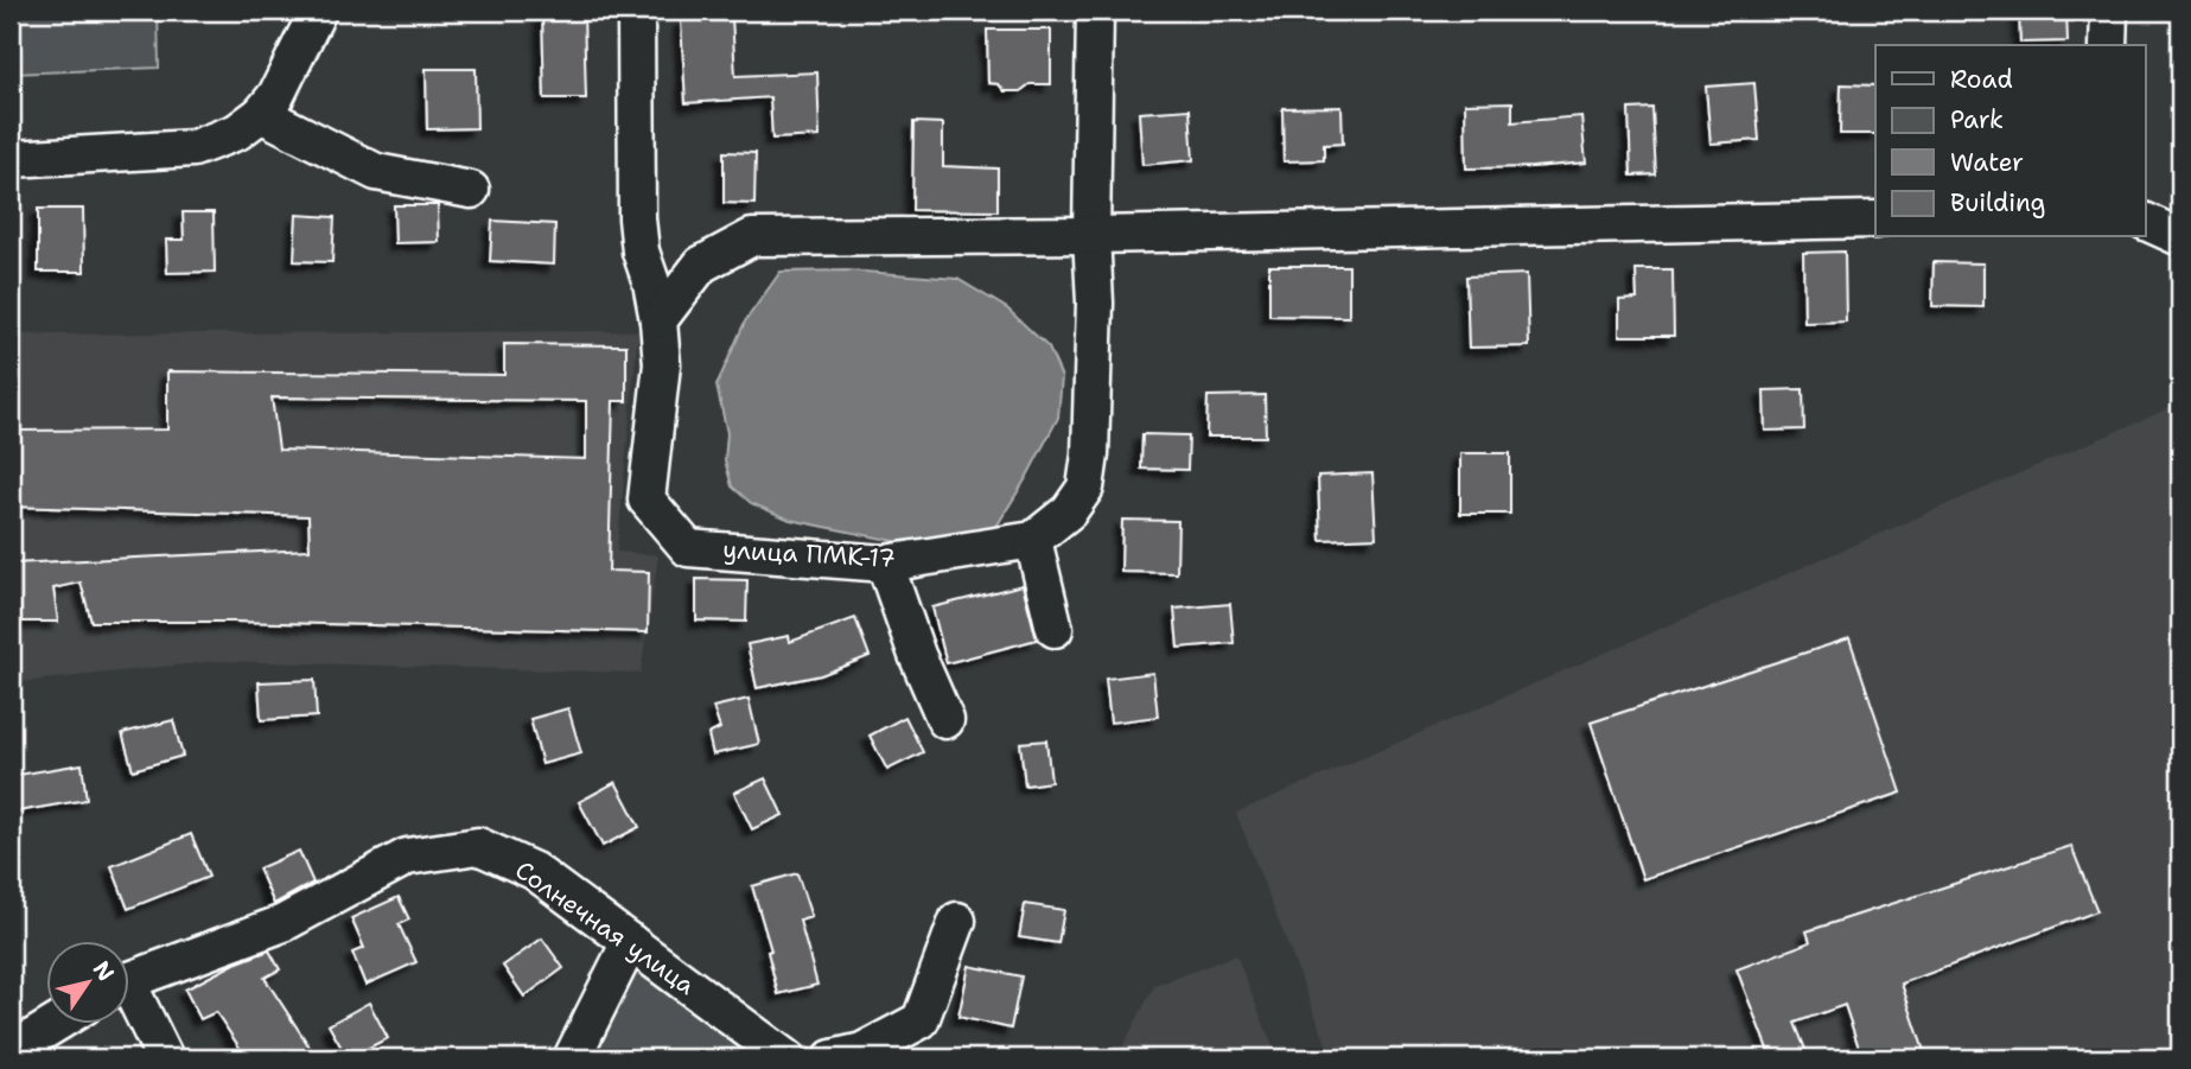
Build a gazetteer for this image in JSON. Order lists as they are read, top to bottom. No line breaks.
{"streets":{"street":["улица ПМК-17","Солнечная улица"]},"legend":["Road","Park","Water","Building"],"north":"top right"}
